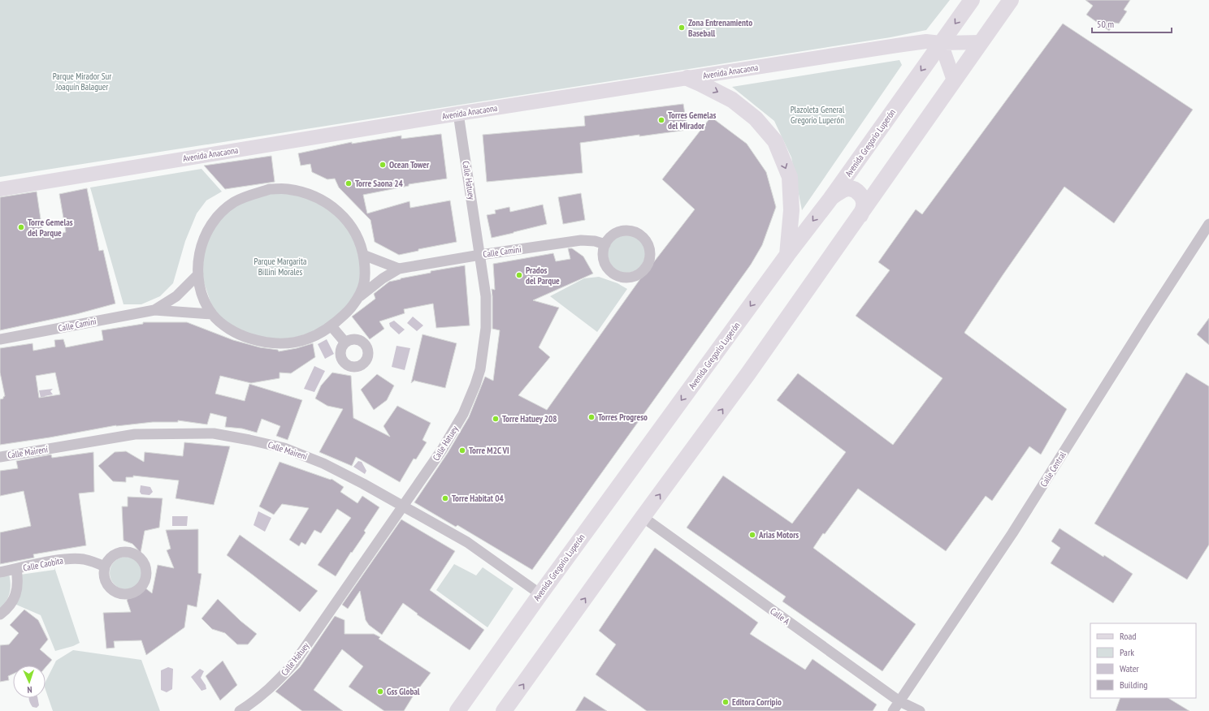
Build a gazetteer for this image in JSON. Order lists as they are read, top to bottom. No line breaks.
{"streets":{"main road":["Avenida Anacaona","Avenida Gregorio Luperón"],"street":["Calle Hatuey","Calle Camini","Calle Mairení","Calle Central","Calle Caobita","Calle A"]},"crossings":[["Avenida Anacaona","Avenida Gregorio Luperón"],["Avenida Anacaona","Calle Hatuey"],["Avenida Gregorio Luperón","Calle Mairení"],["Calle Hatuey","Calle Camini"],["Calle Hatuey","Calle Mairení"],["Calle Central","Calle A"]],"parks":["Parque Mirador Sur Joaquín Balaguer","Plazoleta General Gregorio Luperón","Parque Margarita Billini Morales"],"places":["Zona Entrenamiento Baseball","Torres Gemelas del Mirador","Ocean Tower","Torre Saona 24","Torre Gemelas del Parque","Prados del Parque","Torres Progreso","Torre Hatuey 208","Torre M2C VI","Torre Habitat 04","Arias Motors","Gss Global","Editora Corripio"],"legend":["Road","Park","Water","Building"],"scale_bar":"50 m","north":"bottom"}
